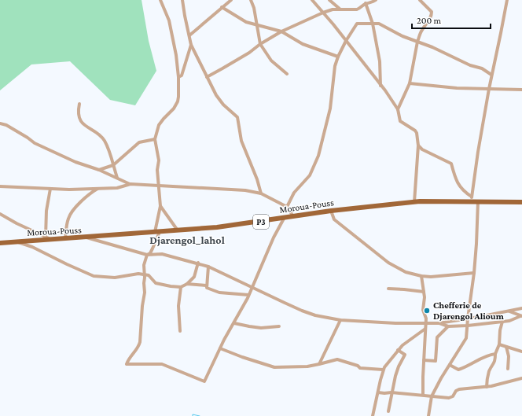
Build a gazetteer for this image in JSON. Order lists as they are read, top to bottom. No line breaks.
{"streets":{"main road":["Moroua-Pouss","P3"]},"districts":["Djarengol_lahol"],"places":["Chefferie de Djarengol Alioum"],"scale_bar":"200 m"}
